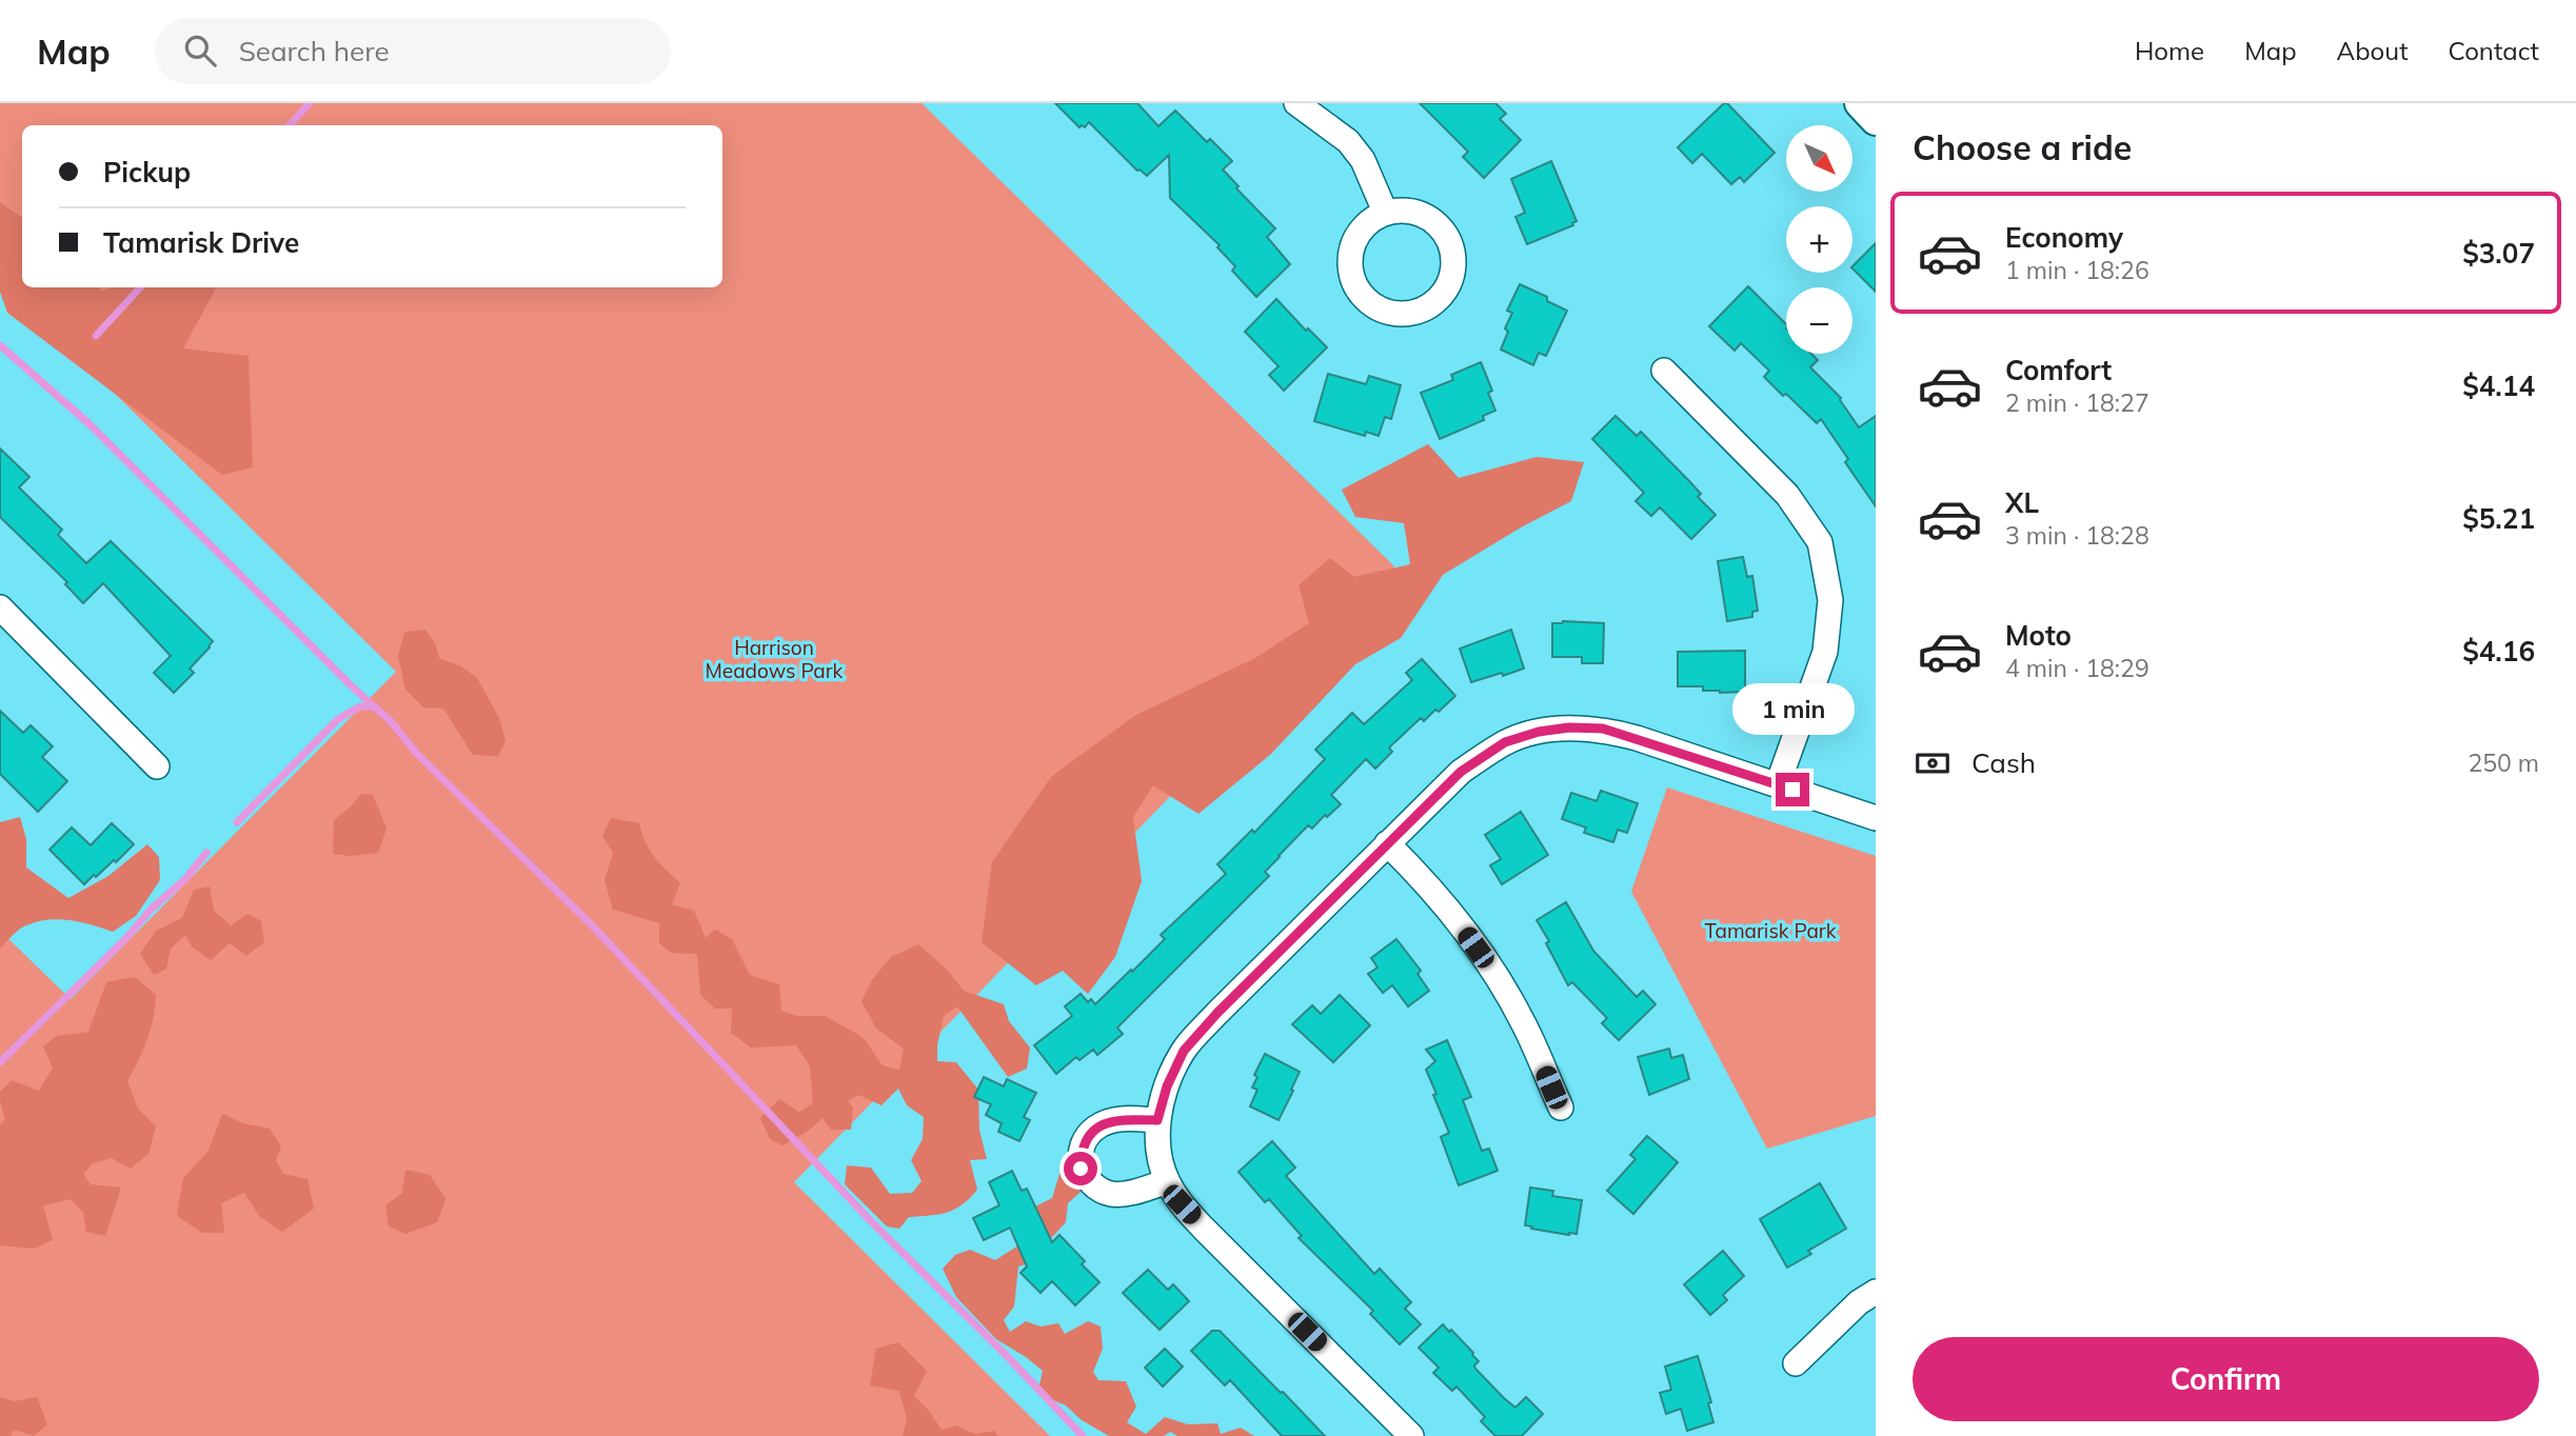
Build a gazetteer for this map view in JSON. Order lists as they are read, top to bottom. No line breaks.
{"parks":["Harrison Meadows Park","Tamarisk Park"],"north":"bottom right","page":{"header":"Map","search":"Search here","nav":["Home","Map","About","Contact"],"heading":"Choose a ride","map_buttons":["+","−"],"banner":["Pickup","Tamarisk Drive"],"list":[{"name":"Economy","note":"1 min · 18:26","value":"$3.07"},{"name":"Comfort","note":"2 min · 18:27","value":"$4.14"},{"name":"XL","note":"3 min · 18:28","value":"$5.21"},{"name":"Moto","note":"4 min · 18:29","value":"$4.16"}],"bubble":"1 min","pay":["Cash","250 m"],"buttons":"Confirm"}}
